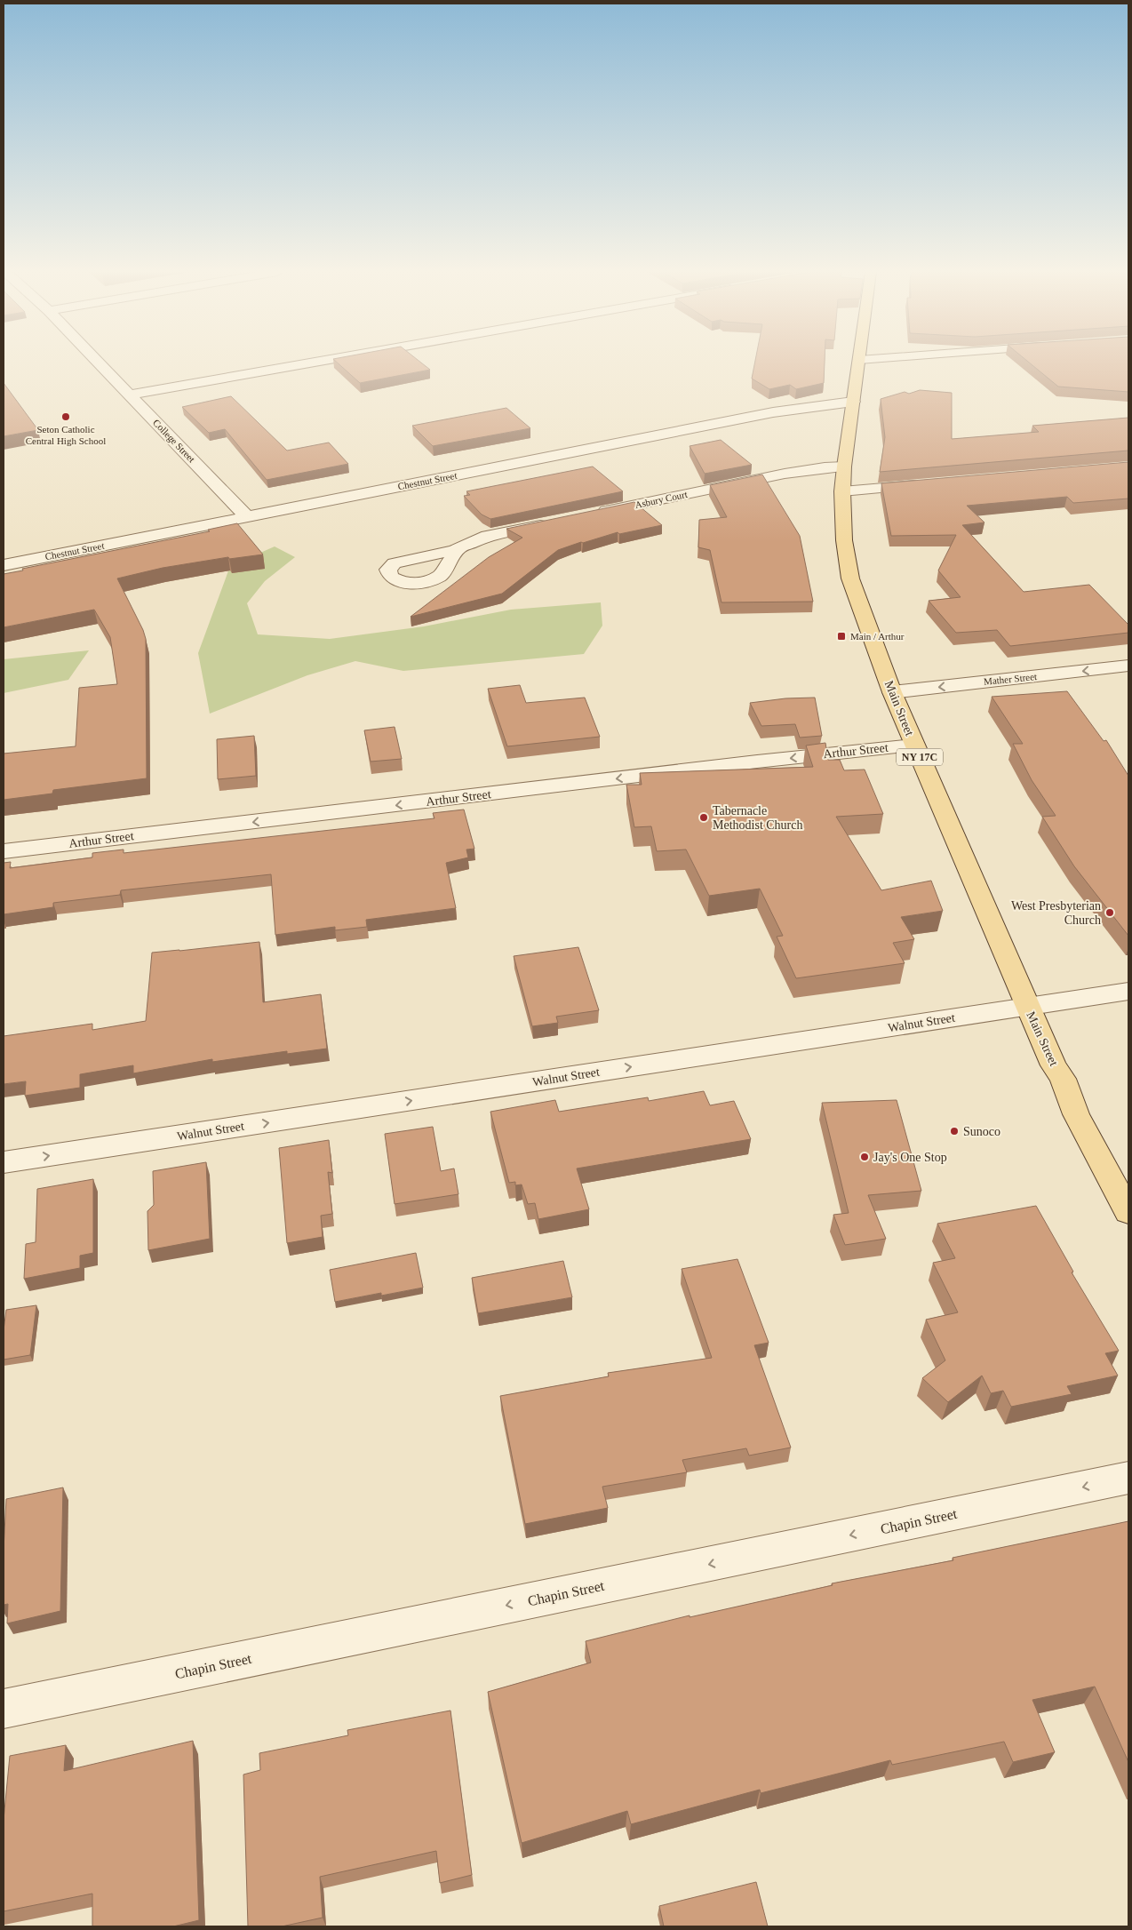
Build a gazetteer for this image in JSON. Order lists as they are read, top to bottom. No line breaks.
{"streets":{"main road":["Main Street","NY 17C"],"street":["College Street","Chestnut Street","Asbury Court","Mather Street","Arthur Street","Walnut Street","Chapin Street"]},"crossings":[["College Street","Chestnut Street"],["Chestnut Street","Main Street"],["Asbury Court","Main Street"],["Mather Street","Main Street"],["Main Street","Arthur Street"],["Main Street","Walnut Street"]],"one_way":["Mather Street","Arthur Street","Walnut Street","Chapin Street"],"places":{"other":["Seton Catholic Central High School","Tabernacle Methodist Church","West Presbyterian Church","Sunoco","Jay's One Stop"],"transit":["Main / Arthur"]}}
